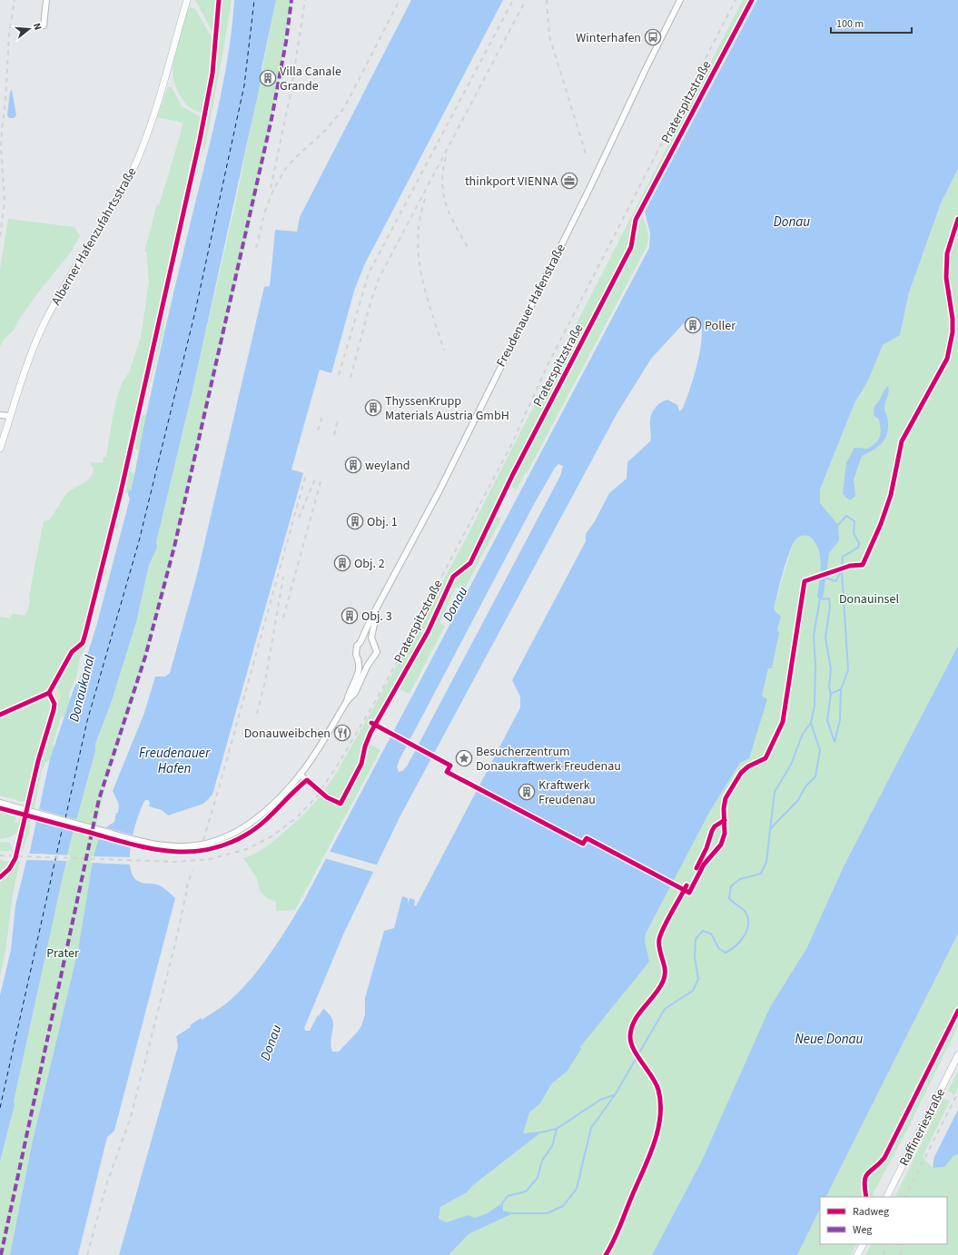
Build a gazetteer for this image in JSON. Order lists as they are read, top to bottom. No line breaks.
{"streets":{"street":["Alberner Hafenzufahrtsstraße","Freudenauer Hafenstraße","Raffineriestraße"],"cycle path":["Praterspitzstraße"]},"water":["Donau","Donaukanal","Freudenauer Hafen","Neue Donau"],"parks":["Donauinsel","Prater"],"places":{"bus stop":["Winterhafen"],"building":["Villa Canale Grande","Poller","ThyssenKrupp Materials Austria GmbH","weyland","Obj. 1","Obj. 2","Obj. 3","Kraftwerk Freudenau"],"office":["thinkport VIENNA"],"restaurant":["Donauweibchen"],"place":["Besucherzentrum Donaukraftwerk Freudenau"]},"legend":["Radweg","Weg"],"scale_bar":"100 m","north":"right"}
